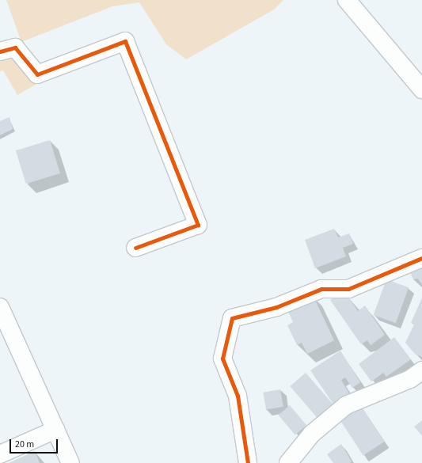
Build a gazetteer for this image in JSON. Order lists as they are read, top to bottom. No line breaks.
{"scale_bar":"20 m"}
